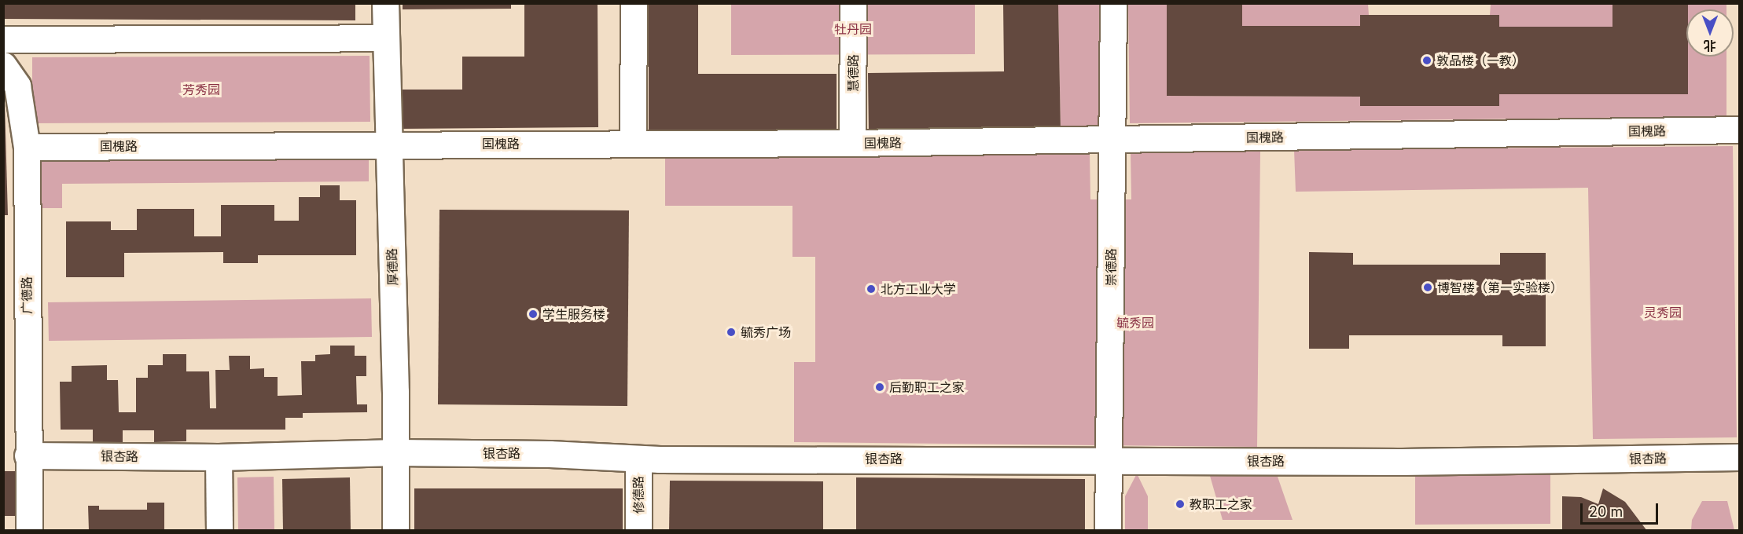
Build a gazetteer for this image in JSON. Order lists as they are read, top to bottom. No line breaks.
{"streets":{"street":["慧德路","国槐路","厚德路","崇德路","广德路","银杏路","修德路"]},"crossings":[["慧德路","国槐路"],["国槐路","厚德路"],["国槐路","崇德路"],["国槐路","广德路"],["厚德路","银杏路"],["崇德路","银杏路"],["广德路","银杏路"],["银杏路","修德路"]],"parks":["牡丹园","芳秀园","灵秀园","毓秀园"],"places":["敦品楼（一教）","博智楼（第一实验楼）","北方工业大学","学生服务楼","毓秀广场","后勤职工之家","教职工之家"],"scale_bar":"20 m","north":"bottom"}
